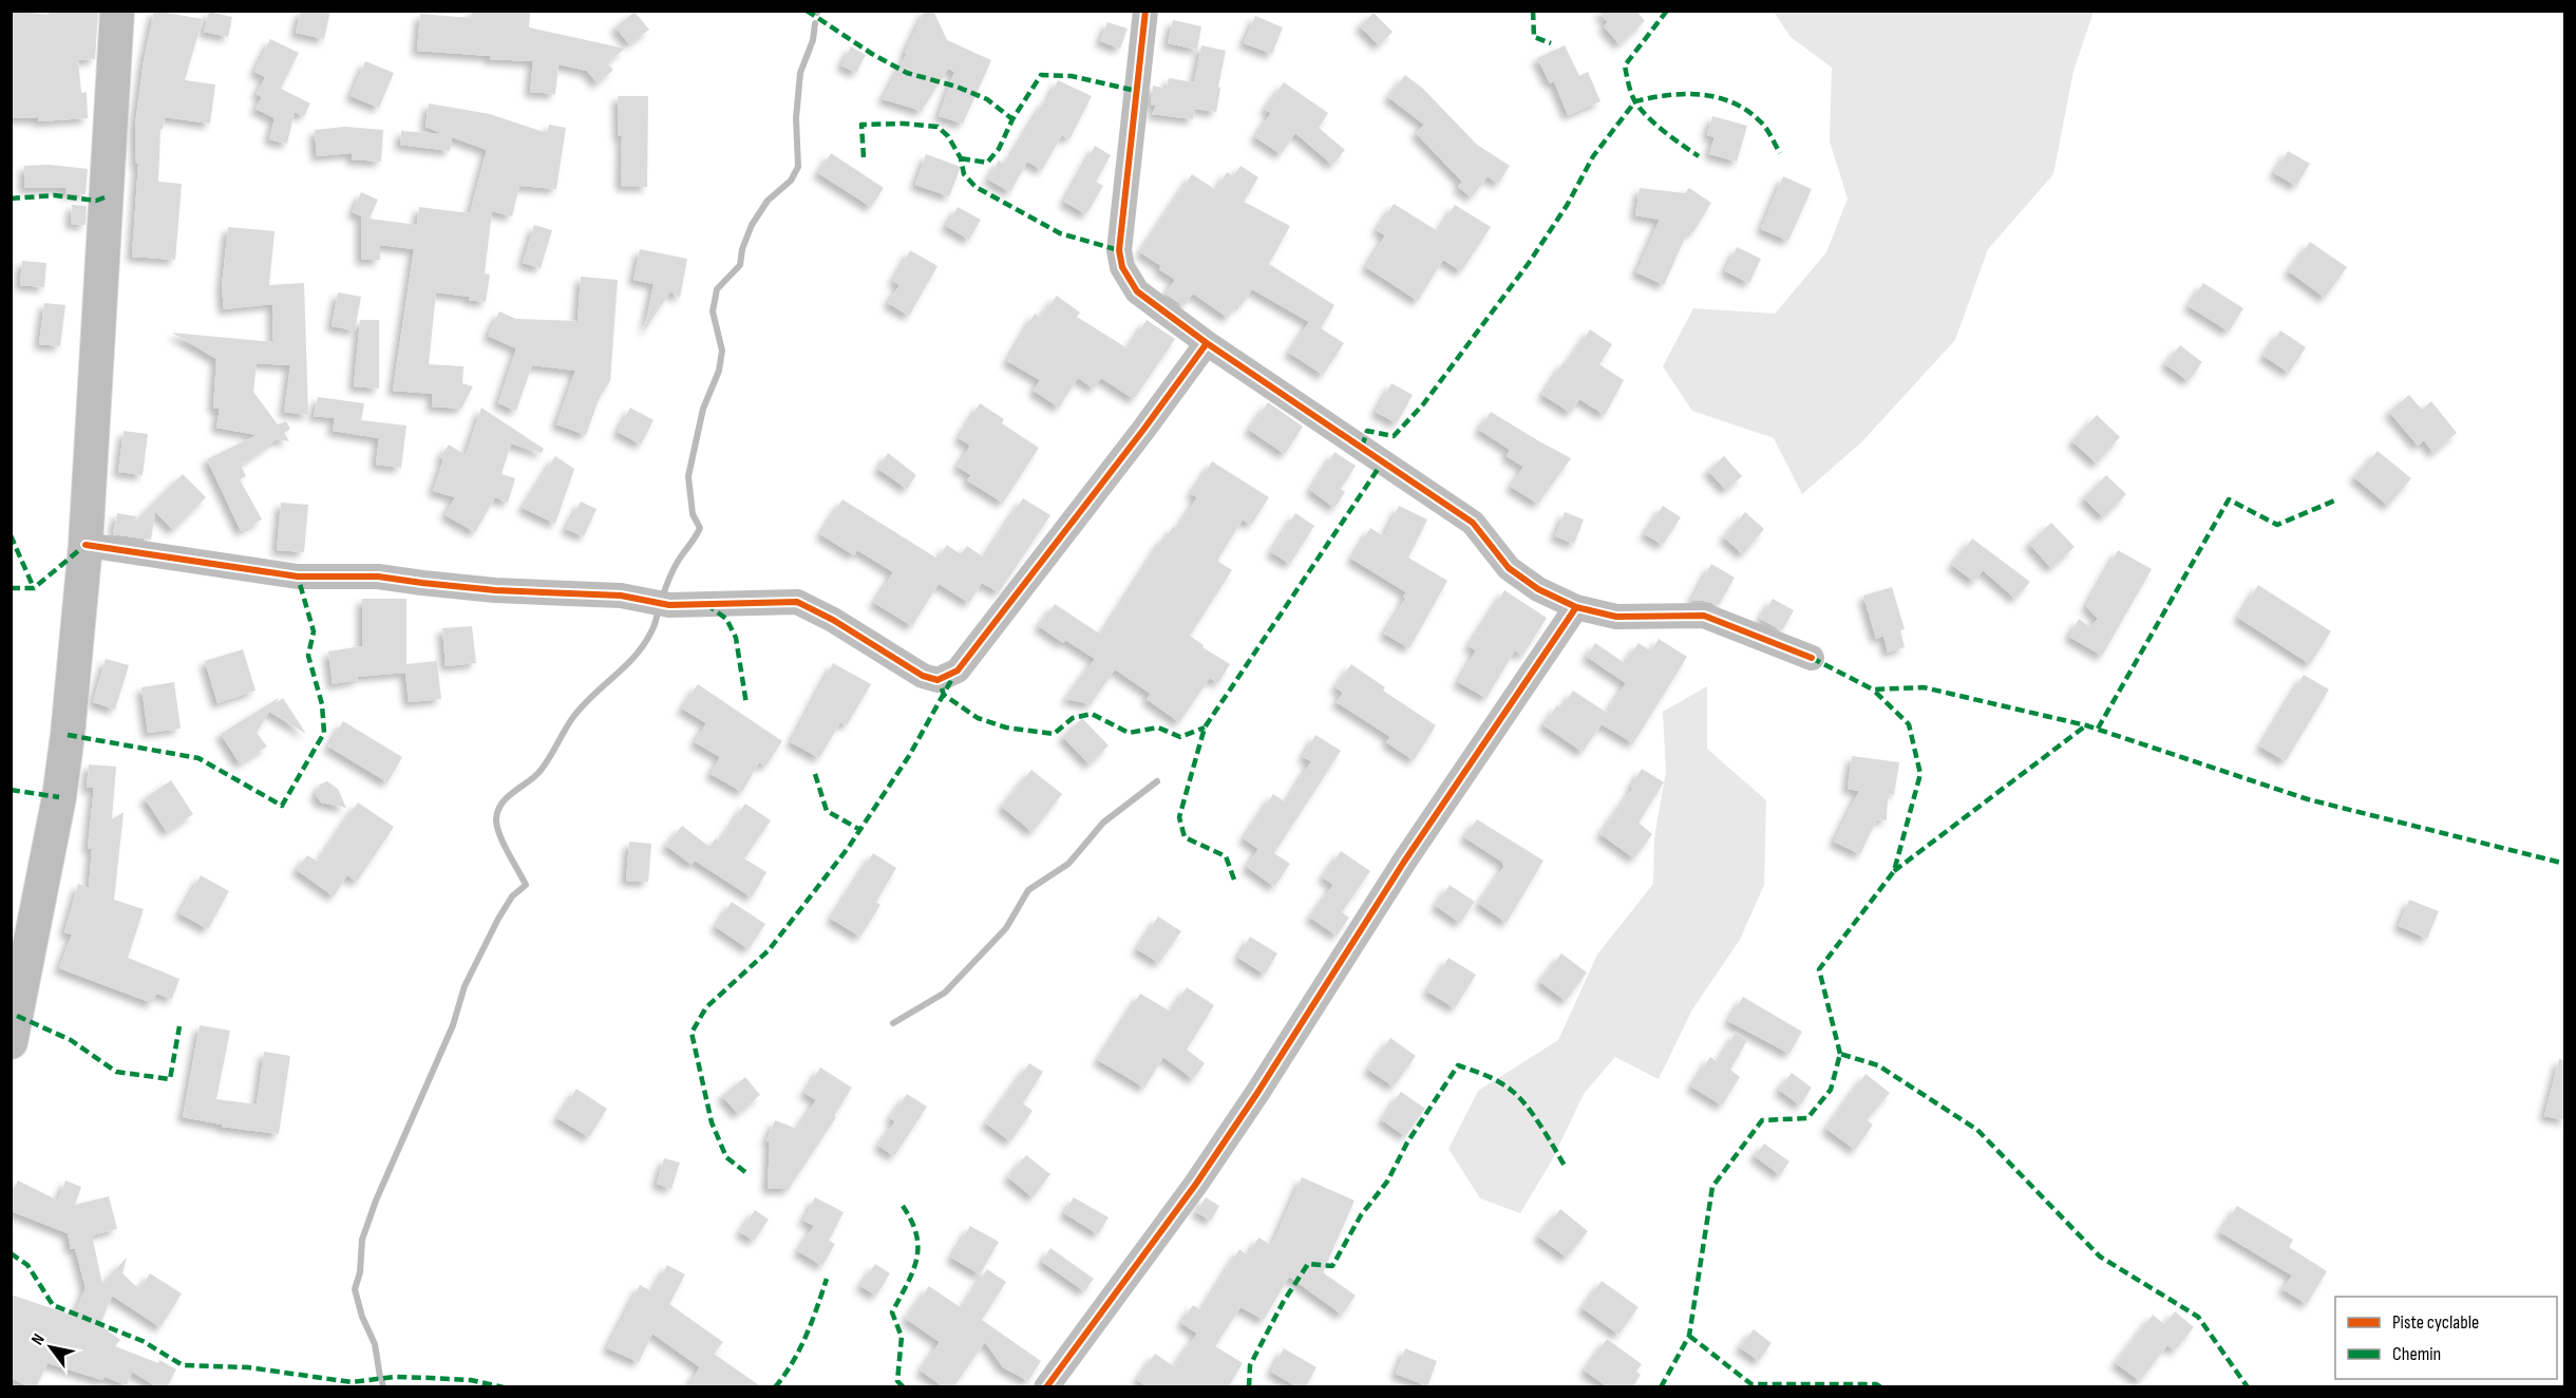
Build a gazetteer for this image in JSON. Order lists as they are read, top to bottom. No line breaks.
{"legend":["Piste cyclable","Chemin"],"north":"top left"}
